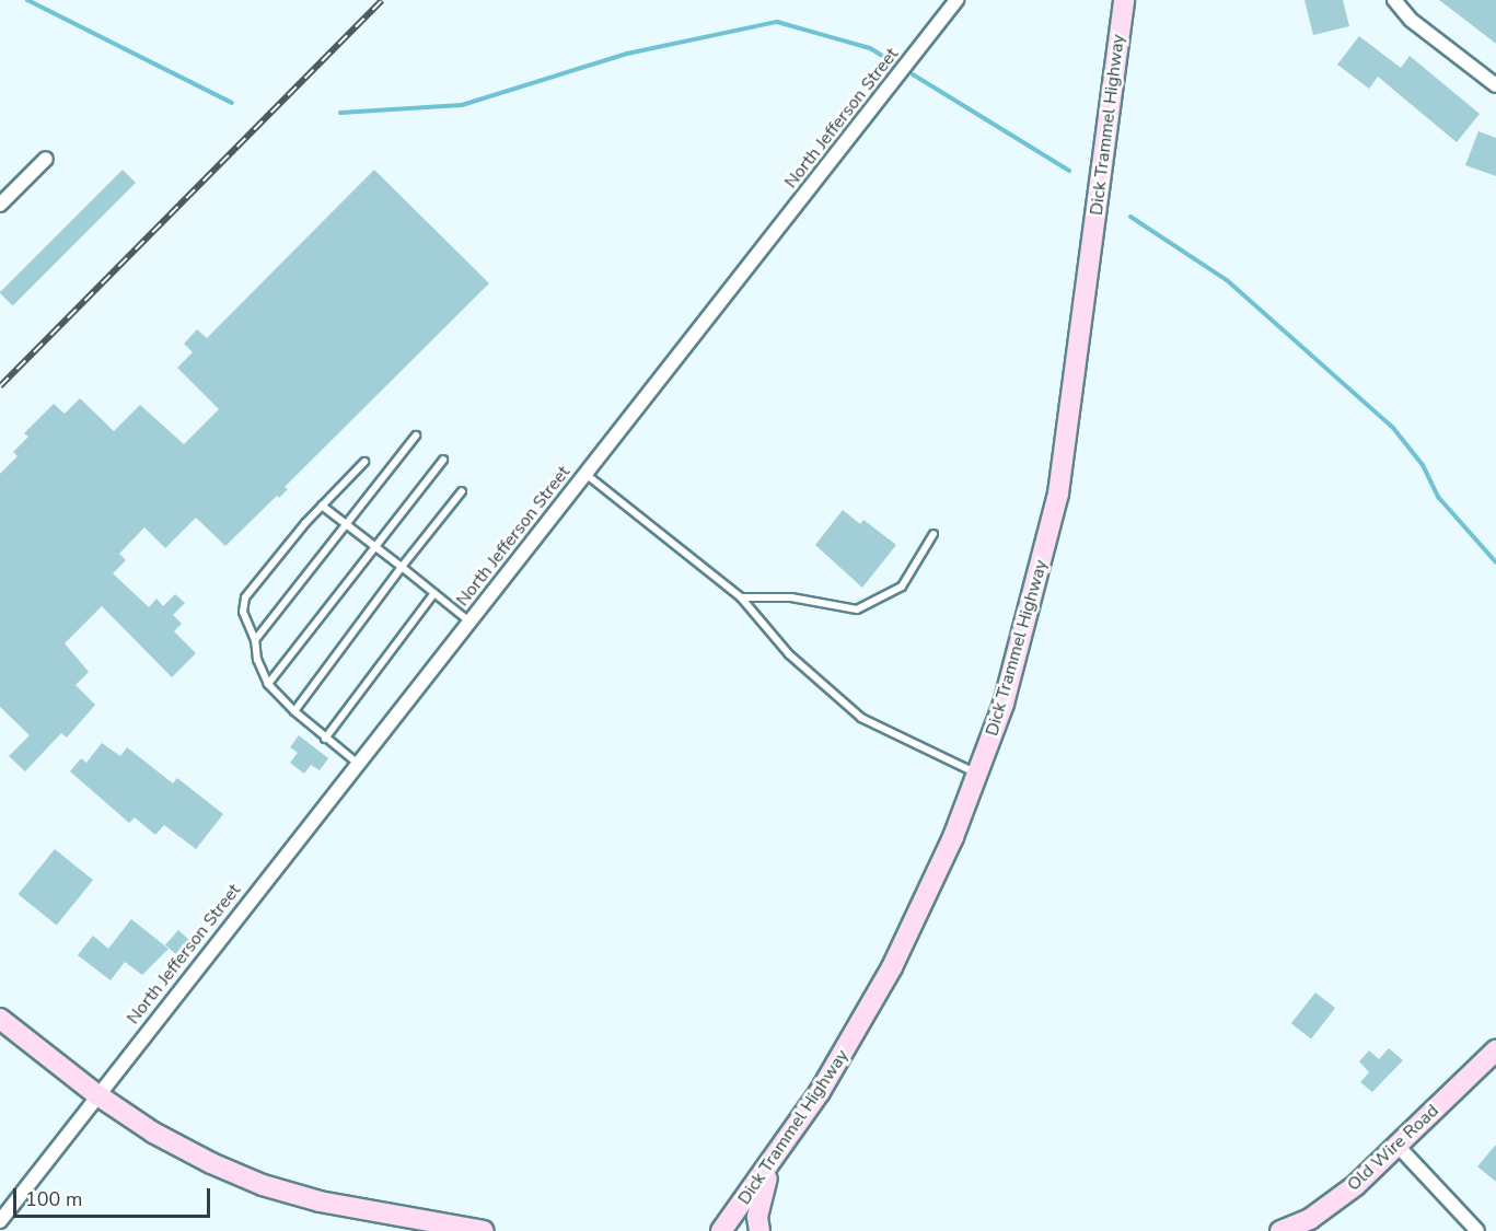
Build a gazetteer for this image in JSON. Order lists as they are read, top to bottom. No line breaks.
{"streets":{"main road":["Dick Trammel Highway","Old Wire Road"],"street":["North Jefferson Street"]},"scale_bar":"100 m"}
